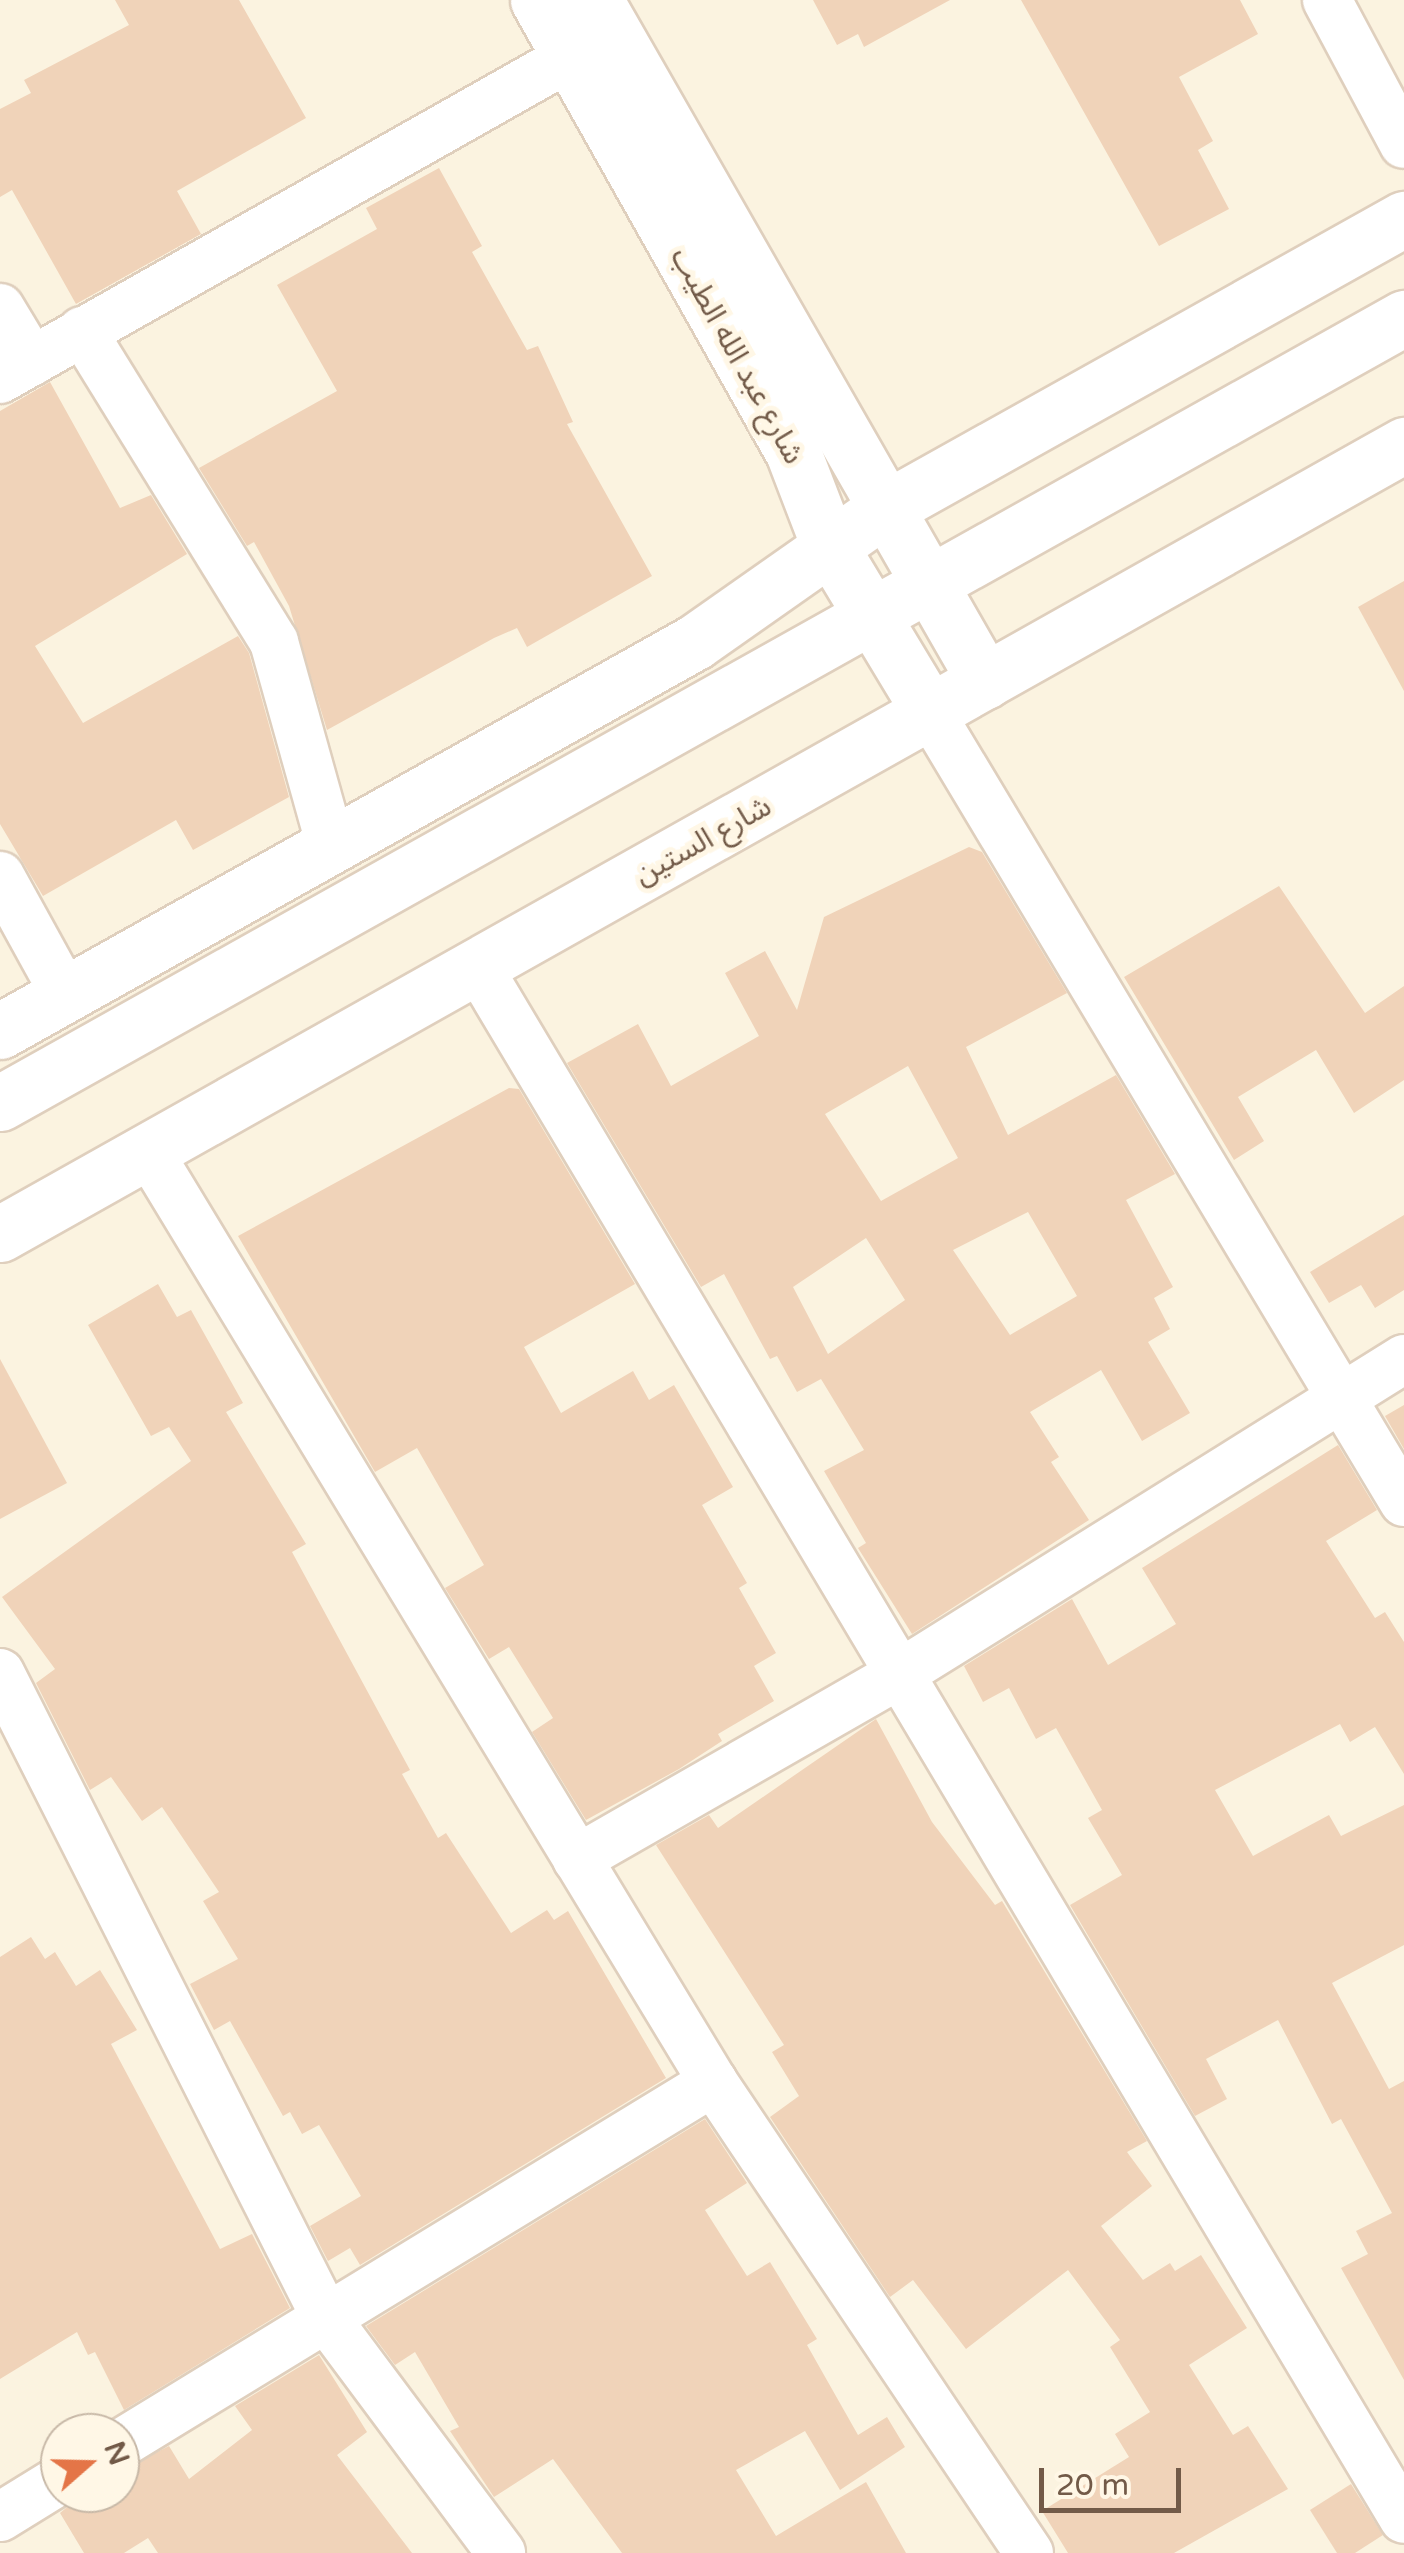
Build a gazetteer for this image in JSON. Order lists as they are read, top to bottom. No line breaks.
{"streets":{"main road":["شارع عبد الله الطيب","شارع الستين"]},"crossings":[["شارع عبد الله الطيب","شارع الستين"]],"scale_bar":"20 m","north":"right"}
